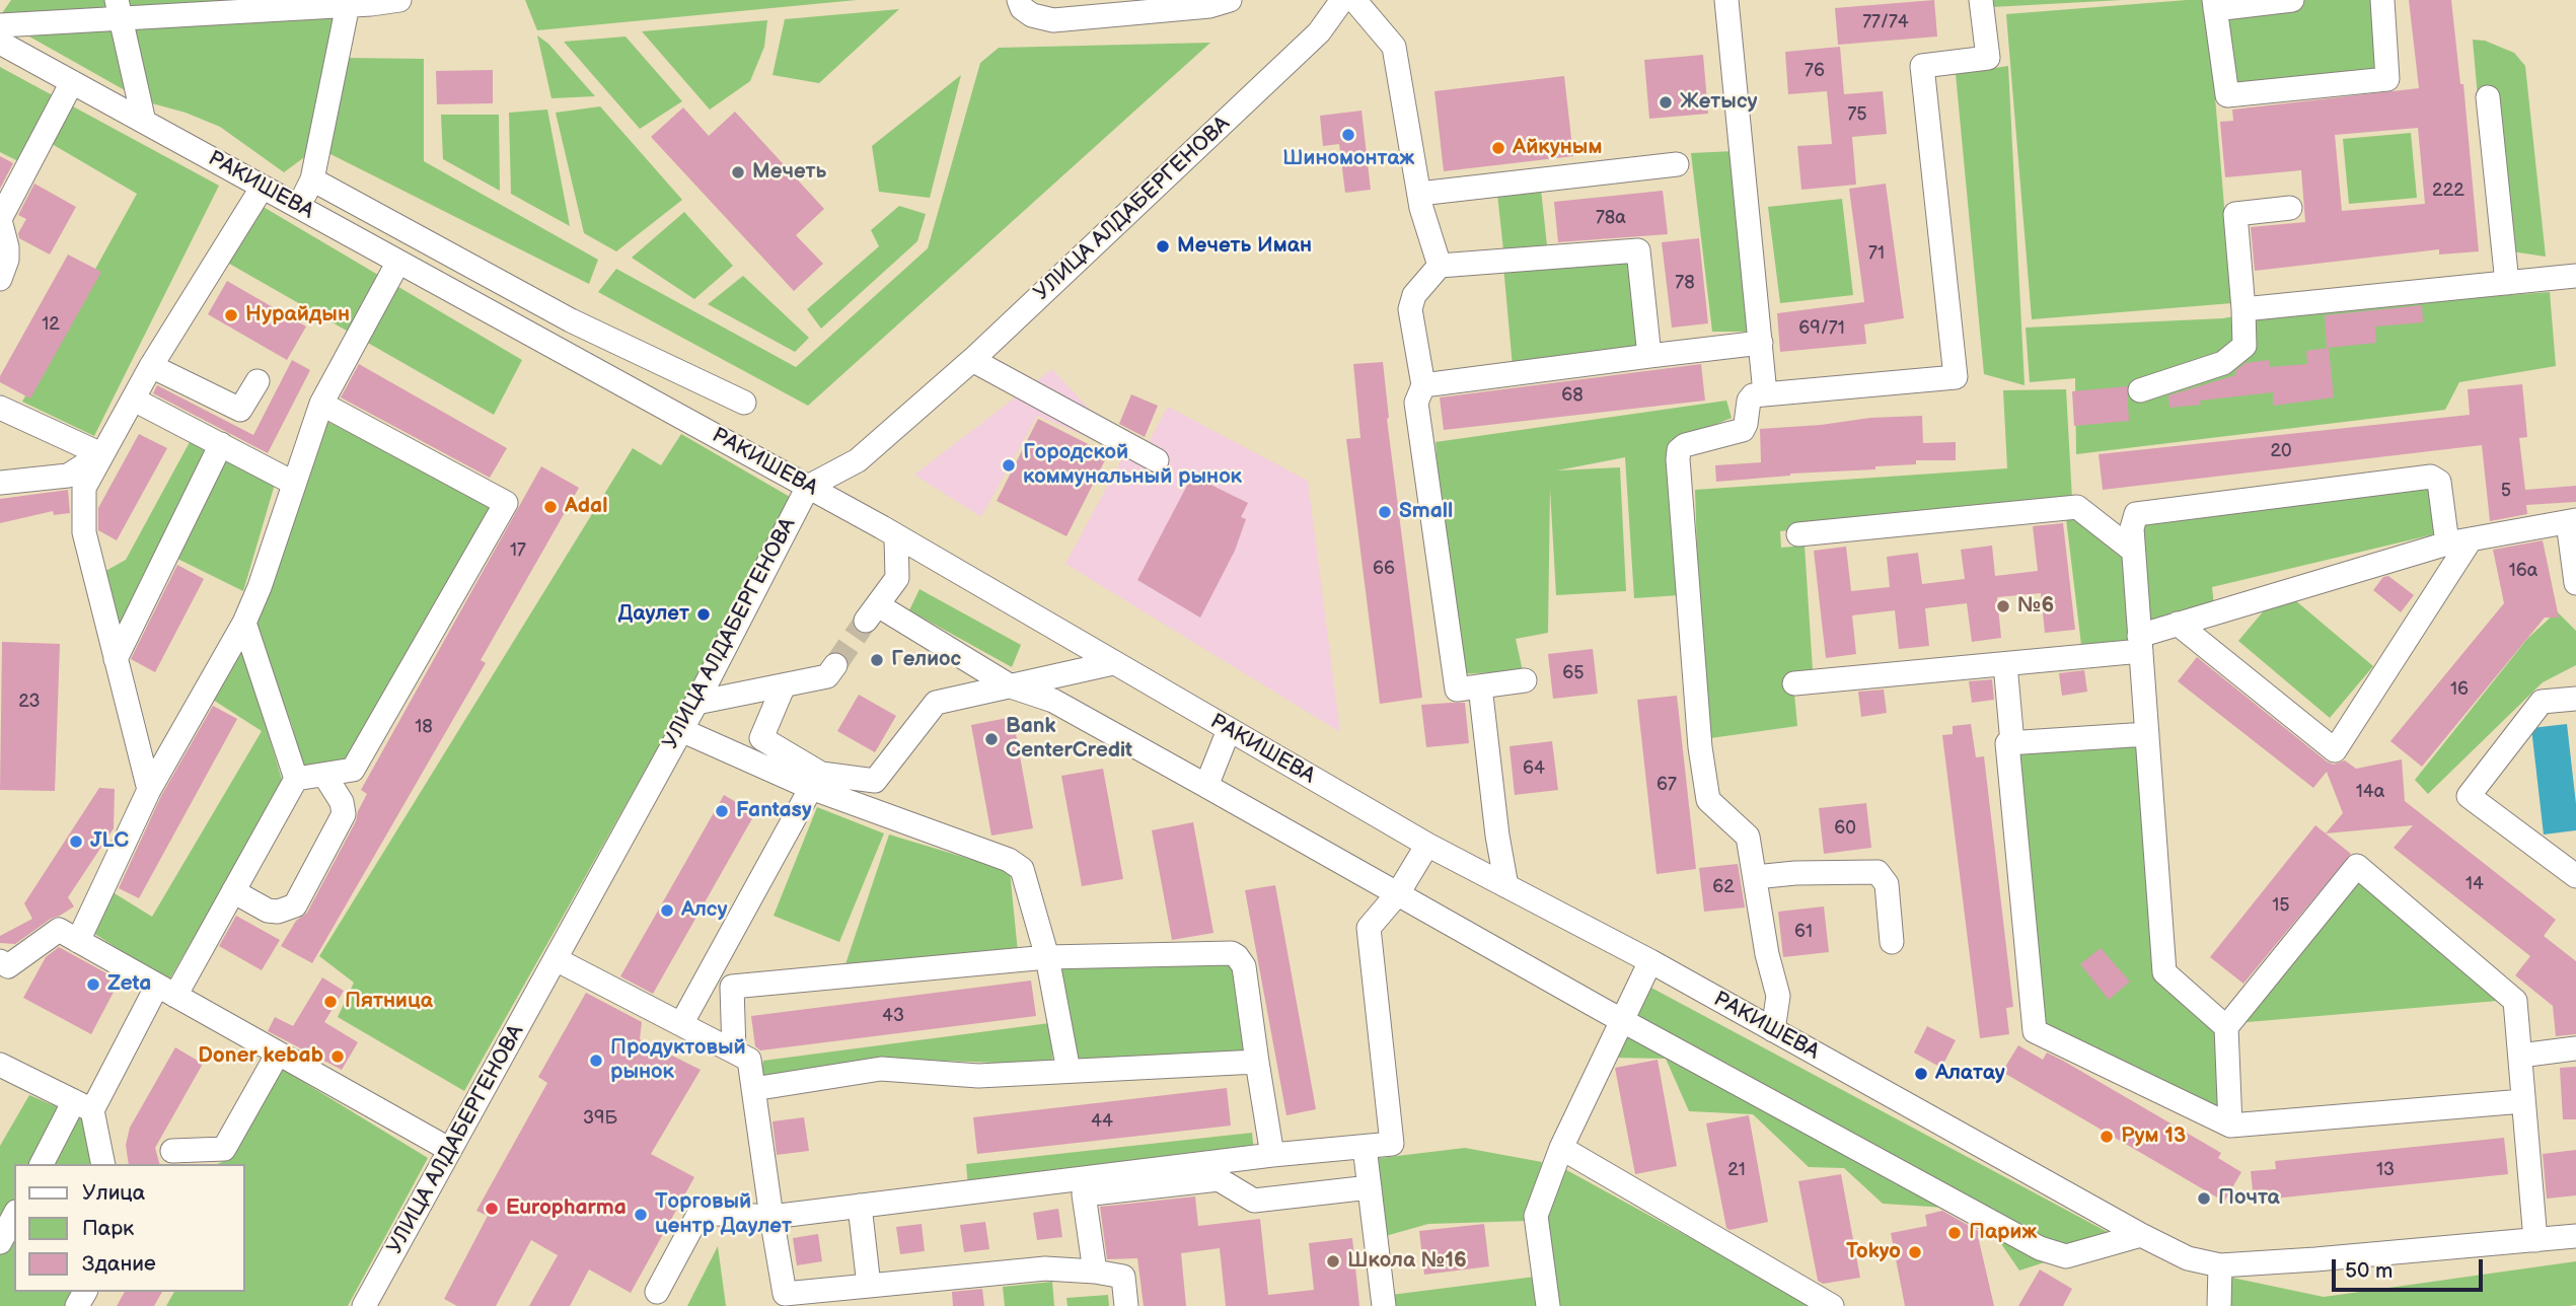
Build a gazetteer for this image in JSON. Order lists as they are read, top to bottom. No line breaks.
{"streets":{"street":["РАКИШЕВА","УЛИЦА АЛДАБЕРГЕНОВА"]},"crossings":[["РАКИШЕВА","УЛИЦА АЛДАБЕРГЕНОВА"]],"places":["Жетысу","Шиномонтаж","Айкуным","Мечеть","Мечеть Иман","Нурайдын","Городской коммунальный рынок","Adal","Small","№6","Даулет","Гелиос","Bank CenterCredit","Fantasy","JLC","Алсу","Zeta","Пятница","Doner kebab","Продуктовый рынок","Алатау","Рум 13","Почта","Europharma","Торговый центр Даулет","Париж","Tokyo","Школа №16"],"house_numbers":["77/74","76","75","222","78а","71","78","12","69/71","68","20","5","17","66","16а","65","16","23","18","64","67","14а","60","14","62","15","61","43","39Б","44","21","13"],"legend":["Улица","Парк","Здание"],"scale_bar":"50 m"}
